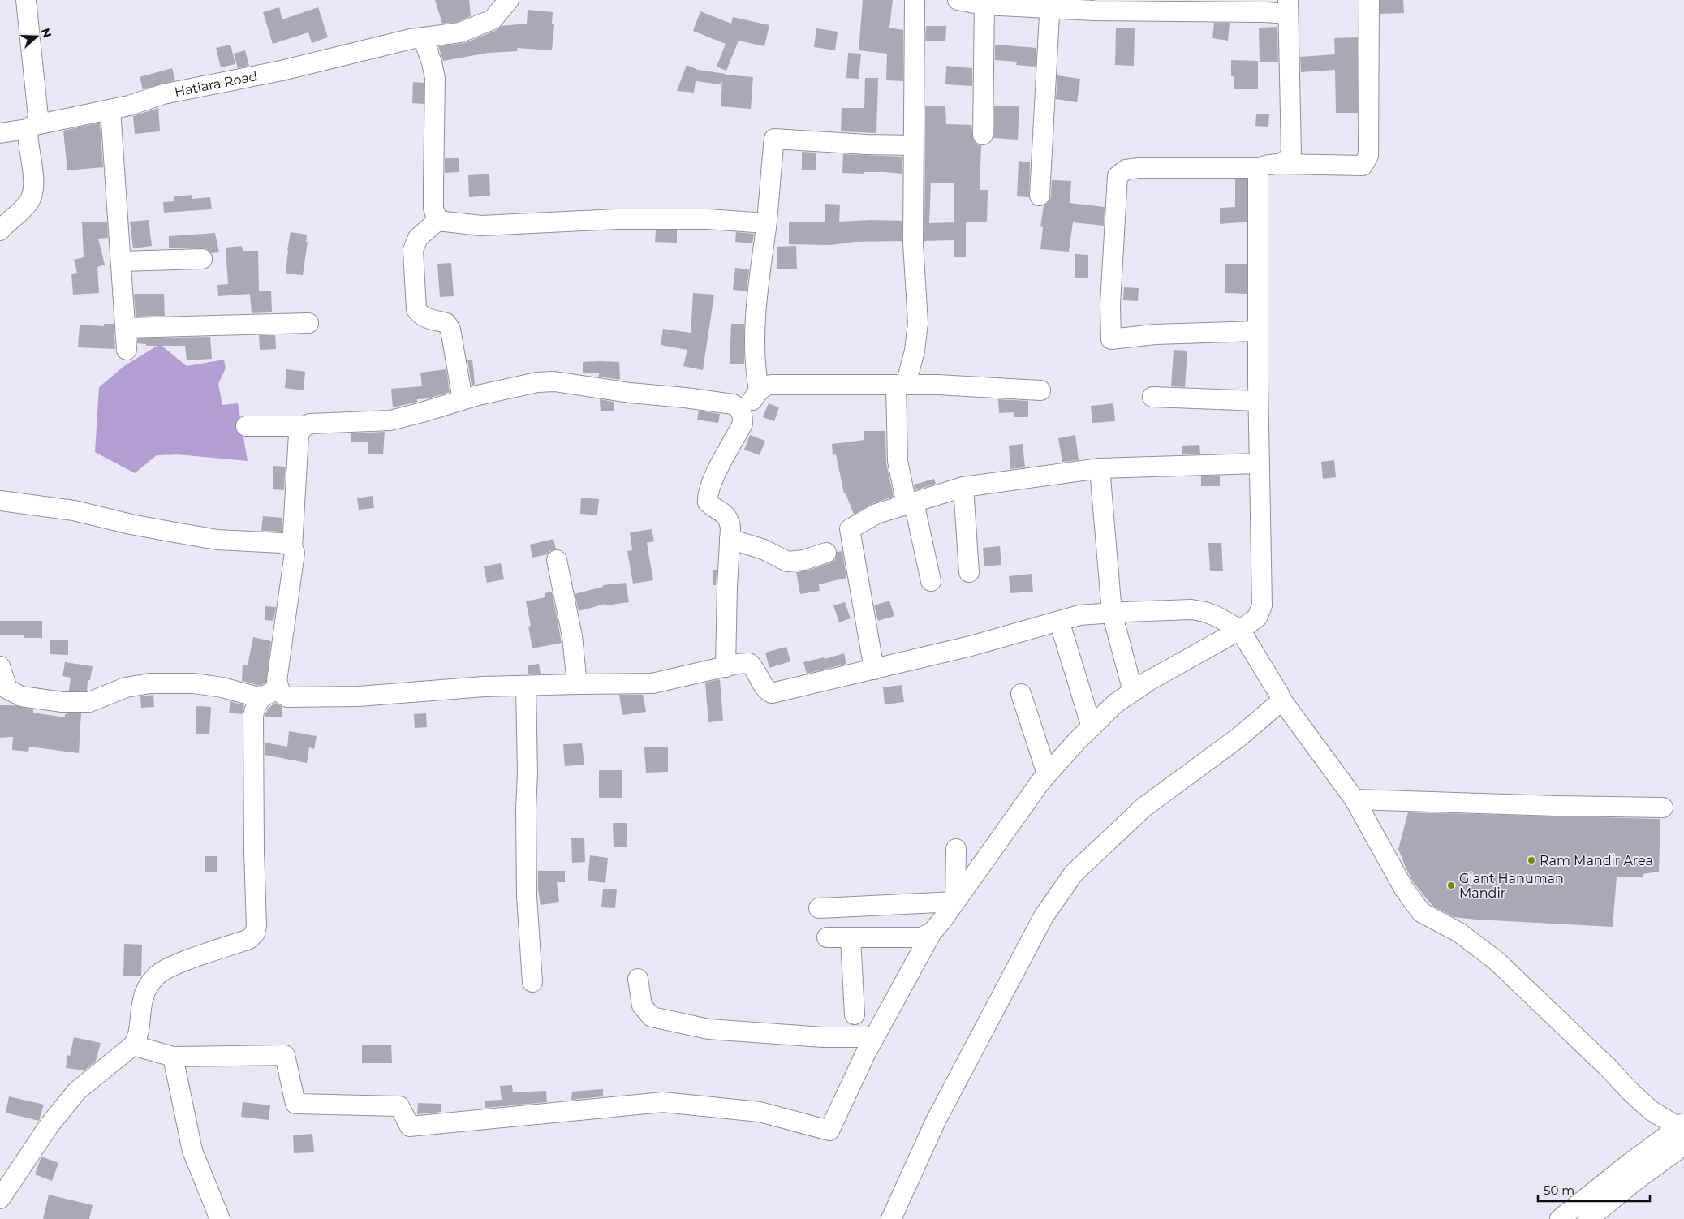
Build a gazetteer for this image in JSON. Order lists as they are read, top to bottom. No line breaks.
{"streets":{"street":["Hatiara Road"]},"places":["Ram Mandir Area","Giant Hanuman Mandir"],"scale_bar":"50 m","north":"right"}
